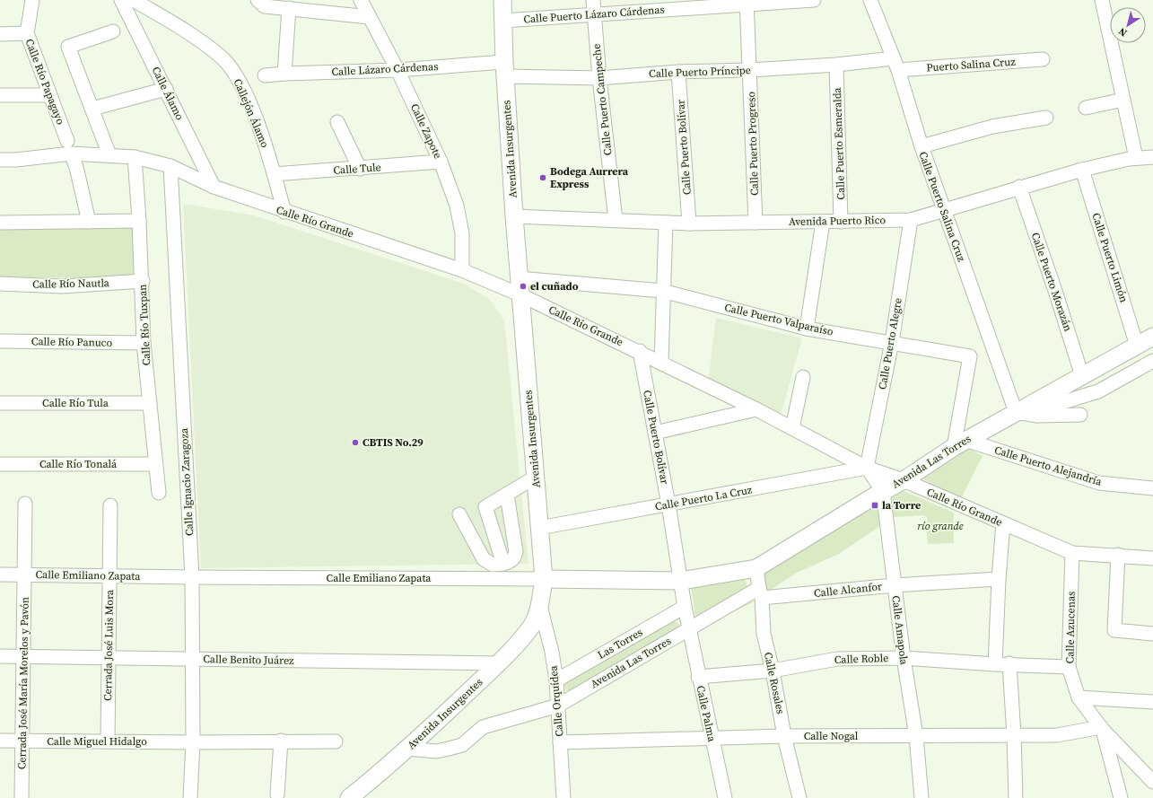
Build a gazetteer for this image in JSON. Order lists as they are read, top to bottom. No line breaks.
{"streets":{"main road":["Avenida Insurgentes","Avenida Las Torres","Calle Emiliano Zapata"],"street":["Calle Puerto Lázaro Cárdenas","Puerto Salina Cruz","Calle Lázaro Cárdenas","Calle Puerto Príncipe","Calle Río Papagayo","Calle Álamo","Calle Puerto Campeche","Callejón Álamo","Calle Zapote","Calle Puerto Progreso","Calle Puerto Esmeralda","Calle Puerto Bolívar","Calle Tule","Calle Puerto Salina Cruz","Avenida Puerto Rico","Calle Río Grande","Calle Puerto Limón","Calle Puerto Morazán","Calle Río Nautla","Calle Puerto Valparaíso","Calle Río Tuxpan","Calle Río Panuco","Calle Puerto Alegre","Calle Río Tula","Calle Río Tonalá","Calle Puerto Alejandría","Calle Ignacio Zaragoza","Calle Puerto La Cruz","Calle Alcanfor","Calle Azucenas","Calle Amapola","Las Torres","Cerrada José Luis Mora","Calle Roble","Calle Benito Juárez","Cerrada José María Morelos y Pavón","Calle Rosales","Calle Orquídea","Calle Palma","Calle Nogal","Calle Miguel Hidalgo"]},"crossings":[["Calle Puerto Lázaro Cárdenas","Calle Puerto Campeche"],["Calle Puerto Lázaro Cárdenas","Calle Puerto Progreso"],["Calle Puerto Lázaro Cárdenas","Avenida Insurgentes"],["Puerto Salina Cruz","Calle Puerto Príncipe"],["Puerto Salina Cruz","Calle Puerto Salina Cruz"],["Calle Lázaro Cárdenas","Calle Puerto Príncipe"],["Calle Lázaro Cárdenas","Calle Zapote"],["Calle Lázaro Cárdenas","Avenida Insurgentes"],["Calle Puerto Príncipe","Calle Puerto Campeche"],["Calle Puerto Príncipe","Calle Puerto Progreso"],["Calle Puerto Príncipe","Calle Puerto Esmeralda"],["Calle Puerto Príncipe","Calle Puerto Bolívar"],["Calle Puerto Príncipe","Avenida Insurgentes"],["Calle Puerto Príncipe","Calle Puerto Salina Cruz"],["Calle Río Papagayo","Calle Río Grande"],["Calle Álamo","Calle Río Grande"],["Calle Puerto Campeche","Avenida Puerto Rico"],["Callejón Álamo","Calle Tule"],["Callejón Álamo","Calle Río Grande"],["Calle Zapote","Calle Tule"],["Calle Zapote","Calle Río Grande"],["Calle Puerto Progreso","Avenida Puerto Rico"],["Calle Puerto Esmeralda","Avenida Puerto Rico"],["Calle Puerto Bolívar","Avenida Puerto Rico"],["Calle Puerto Bolívar","Calle Río Grande"],["Calle Puerto Bolívar","Avenida Las Torres"],["Calle Puerto Bolívar","Calle Puerto La Cruz"],["Calle Puerto Bolívar","Calle Emiliano Zapata"],["Calle Puerto Bolívar","Las Torres"],["Calle Puerto Bolívar","Calle Palma"],["Avenida Insurgentes","Avenida Puerto Rico"],["Avenida Insurgentes","Calle Río Grande"],["Avenida Insurgentes","Calle Puerto Valparaíso"],["Avenida Insurgentes","Avenida Las Torres"],["Avenida Insurgentes","Calle Puerto La Cruz"],["Avenida Insurgentes","Calle Emiliano Zapata"],["Avenida Insurgentes","Calle Benito Juárez"],["Avenida Insurgentes","Calle Orquídea"],["Calle Puerto Salina Cruz","Avenida Puerto Rico"],["Calle Puerto Salina Cruz","Avenida Las Torres"],["Avenida Puerto Rico","Calle Puerto Limón"],["Avenida Puerto Rico","Calle Puerto Morazán"],["Avenida Puerto Rico","Calle Puerto Alegre"],["Calle Río Grande","Calle Puerto Valparaíso"],["Calle Río Grande","Calle Río Tuxpan"],["Calle Río Grande","Calle Puerto Alegre"],["Calle Río Grande","Avenida Las Torres"],["Calle Río Grande","Calle Ignacio Zaragoza"],["Calle Río Grande","Calle Puerto La Cruz"],["Calle Río Grande","Calle Azucenas"],["Calle Río Grande","Calle Amapola"],["Calle Puerto Limón","Avenida Las Torres"],["Calle Puerto Morazán","Avenida Las Torres"],["Calle Río Nautla","Calle Río Tuxpan"],["Calle Puerto Valparaíso","Calle Puerto Alegre"],["Calle Puerto Valparaíso","Avenida Las Torres"],["Calle Puerto Valparaíso","Calle Puerto Alejandría"],["Calle Río Tuxpan","Calle Río Panuco"],["Calle Río Tuxpan","Calle Río Tula"],["Calle Río Tuxpan","Calle Río Tonalá"],["Calle Puerto Alegre","Calle Puerto La Cruz"],["Calle Puerto Alegre","Calle Amapola"],["Avenida Las Torres","Calle Puerto Alejandría"],["Avenida Las Torres","Calle Emiliano Zapata"],["Avenida Las Torres","Calle Alcanfor"],["Avenida Las Torres","Calle Amapola"],["Avenida Las Torres","Calle Rosales"],["Avenida Las Torres","Calle Orquídea"],["Avenida Las Torres","Calle Palma"],["Calle Ignacio Zaragoza","Calle Emiliano Zapata"],["Calle Ignacio Zaragoza","Calle Benito Juárez"],["Calle Ignacio Zaragoza","Calle Miguel Hidalgo"],["Calle Puerto La Cruz","Calle Amapola"],["Calle Emiliano Zapata","Cerrada José Luis Mora"],["Calle Emiliano Zapata","Cerrada José María Morelos y Pavón"],["Calle Emiliano Zapata","Calle Rosales"],["Calle Alcanfor","Calle Amapola"],["Calle Alcanfor","Calle Rosales"],["Calle Azucenas","Calle Roble"],["Calle Azucenas","Calle Nogal"],["Calle Amapola","Calle Roble"],["Calle Amapola","Calle Nogal"],["Las Torres","Calle Orquídea"],["Cerrada José Luis Mora","Calle Benito Juárez"],["Cerrada José Luis Mora","Calle Miguel Hidalgo"],["Calle Roble","Calle Rosales"],["Calle Roble","Calle Palma"],["Calle Benito Juárez","Cerrada José María Morelos y Pavón"],["Cerrada José María Morelos y Pavón","Calle Miguel Hidalgo"],["Calle Rosales","Calle Nogal"],["Calle Orquídea","Calle Nogal"],["Calle Palma","Calle Nogal"]],"parks":["río grande"],"places":{"other":["Bodega Aurrera Express","el cuñado","CBTIS No.29"],"transit":["la Torre"]},"north":"bottom left"}
